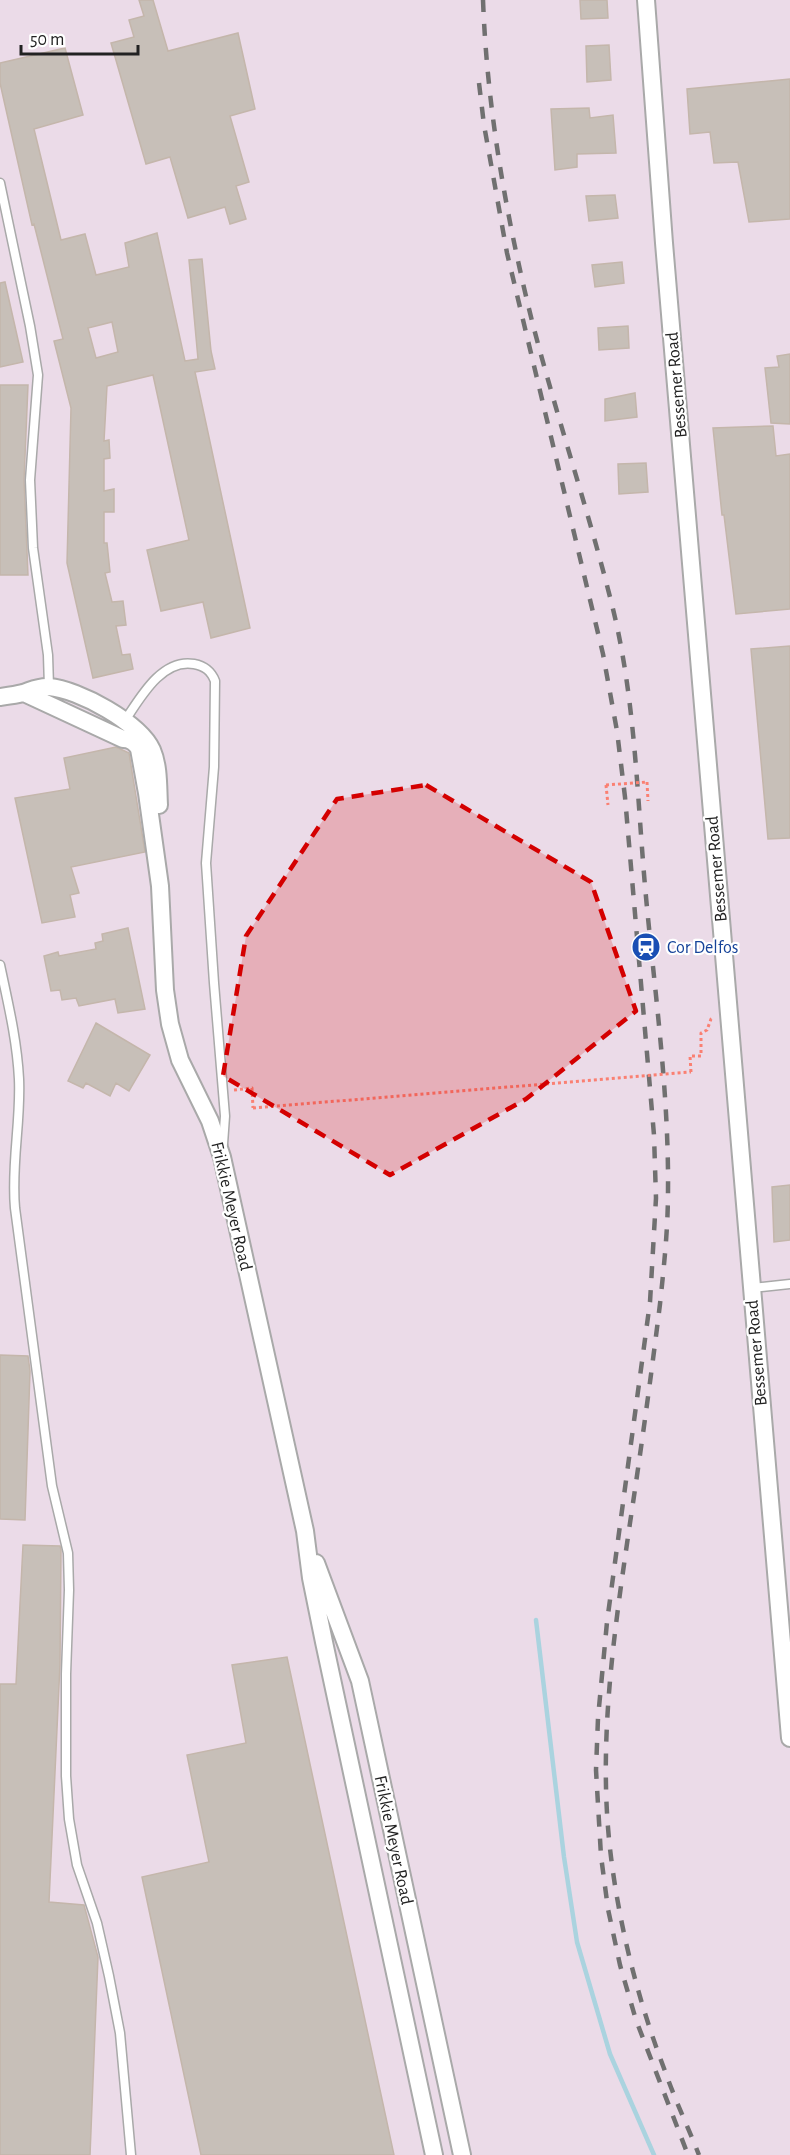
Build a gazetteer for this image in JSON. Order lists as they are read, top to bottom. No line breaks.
{"streets":{"street":["Bessemer Road","Frikkie Meyer Road"]},"places":{"station":["Cor Delfos"]},"scale_bar":"50 m"}
